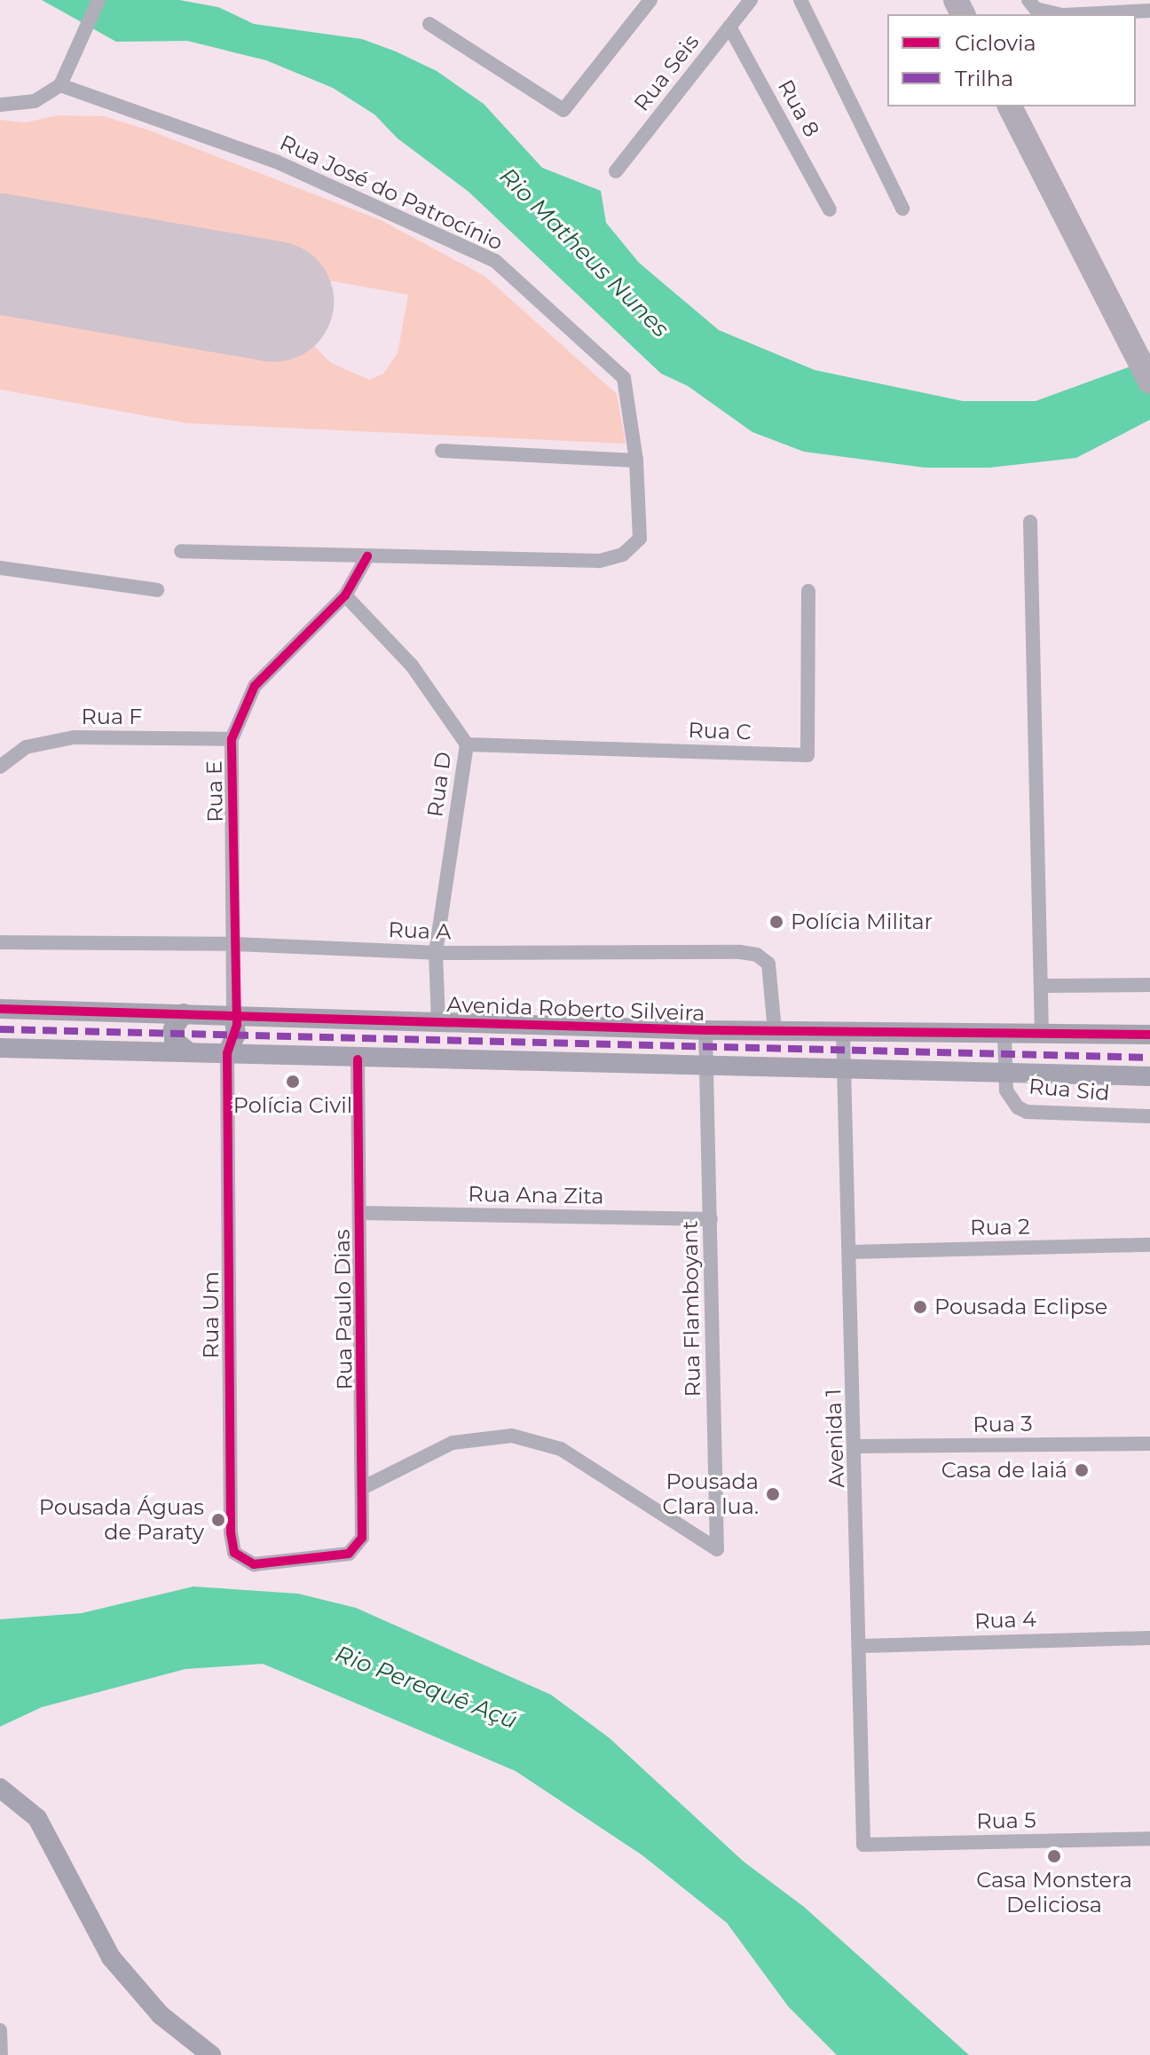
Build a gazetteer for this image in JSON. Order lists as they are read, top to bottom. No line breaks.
{"streets":{"street":["Rua Seis","Rua 8","Rua José do Patrocínio","Rua F","Rua C","Rua D","Rua E","Rua A","Avenida Roberto Silveira","Rua Sid","Rua Ana Zita","Rua 2","Rua Flamboyant","Rua Paulo Dias","Rua Um","Rua 3","Avenida 1","Rua 4","Rua 5"]},"crossings":[["Rua Seis","Rua 8"],["Rua José do Patrocínio","Rua E"],["Rua F","Rua E"],["Rua C","Rua D"],["Rua D","Rua E"],["Rua D","Rua A"],["Rua D","Avenida Roberto Silveira"],["Rua E","Rua A"],["Rua E","Avenida Roberto Silveira"],["Rua A","Avenida Roberto Silveira"],["Avenida Roberto Silveira","Rua Sid"],["Avenida Roberto Silveira","Rua Flamboyant"],["Avenida Roberto Silveira","Avenida 1"],["Rua Ana Zita","Rua Flamboyant"],["Rua Ana Zita","Rua Paulo Dias"],["Rua 2","Avenida 1"],["Rua Flamboyant","Rua Paulo Dias"],["Rua Paulo Dias","Rua Um"],["Rua 3","Avenida 1"],["Avenida 1","Rua 4"],["Avenida 1","Rua 5"]],"water":["Rio Matheus Nunes","Rio Perequê Açú"],"places":["Polícia Militar","Polícia Civil","Pousada Eclipse","Casa de Iaiá","Pousada Clara lua.","Pousada Águas de Paraty","Casa Monstera Deliciosa"],"legend":["Ciclovia","Trilha"]}
